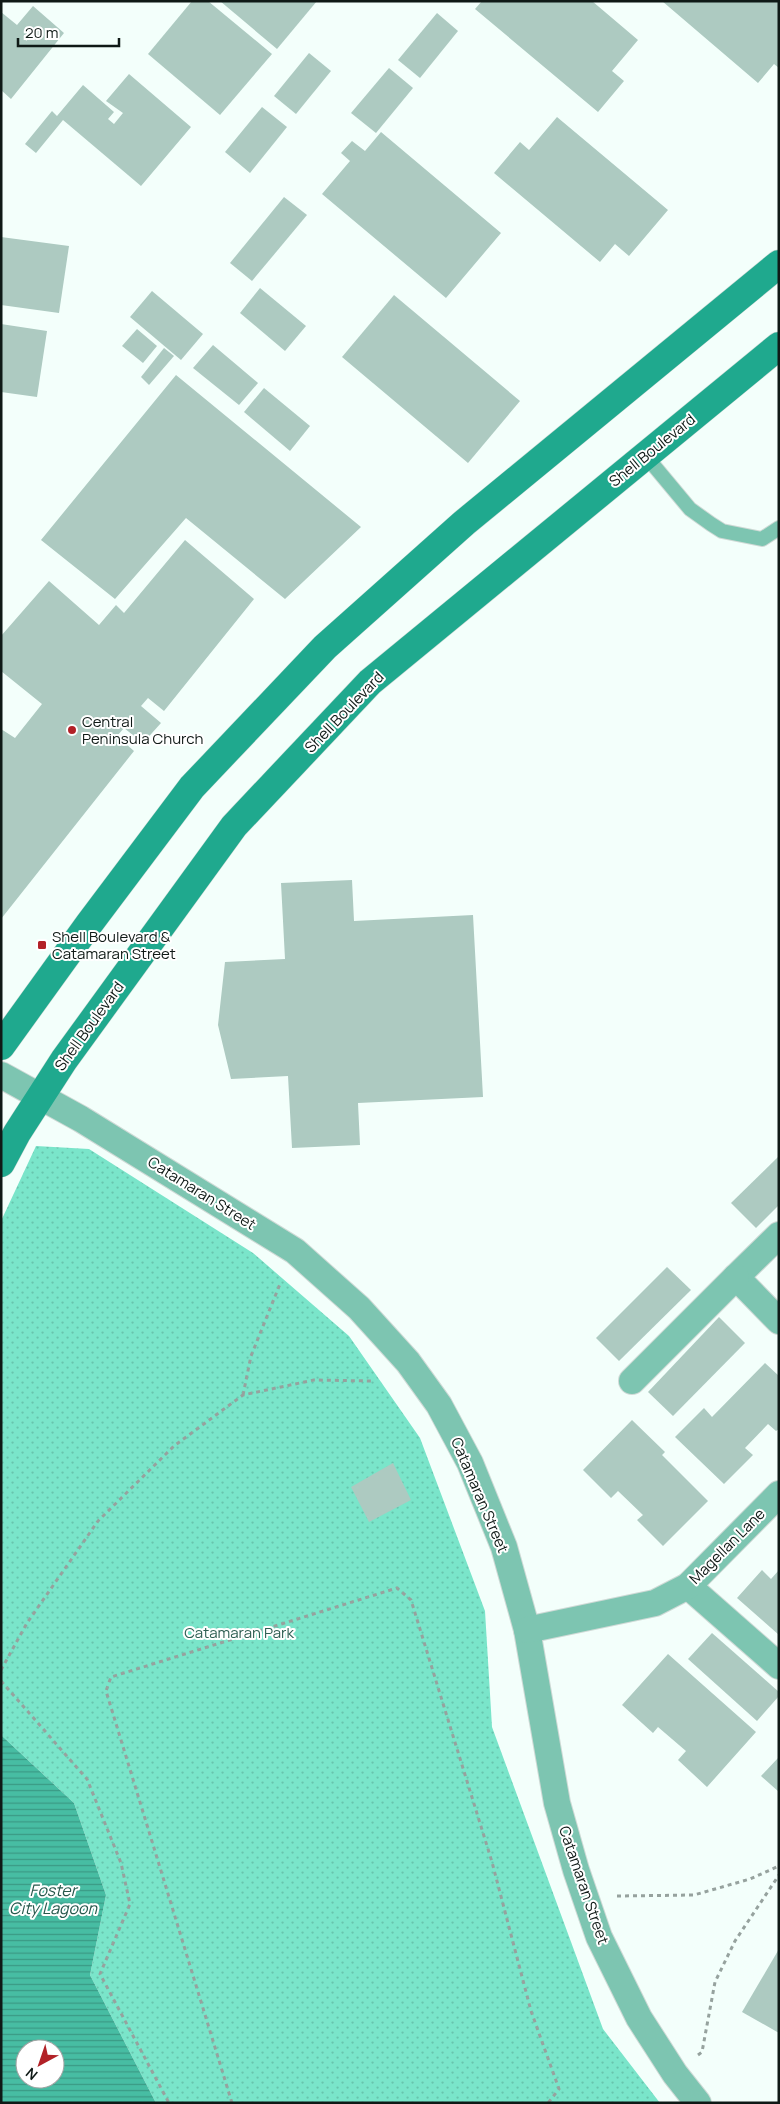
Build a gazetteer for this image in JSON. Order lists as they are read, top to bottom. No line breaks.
{"streets":{"main road":["Shell Boulevard"],"street":["Catamaran Street","Magellan Lane"]},"crossings":[["Shell Boulevard","Catamaran Street"],["Catamaran Street","Magellan Lane"]],"water":["Foster City Lagoon"],"parks":["Catamaran Park"],"places":{"other":["Central Peninsula Church"],"transit":["Shell Boulevard & Catamaran Street"]},"scale_bar":"20 m","north":"bottom left"}
